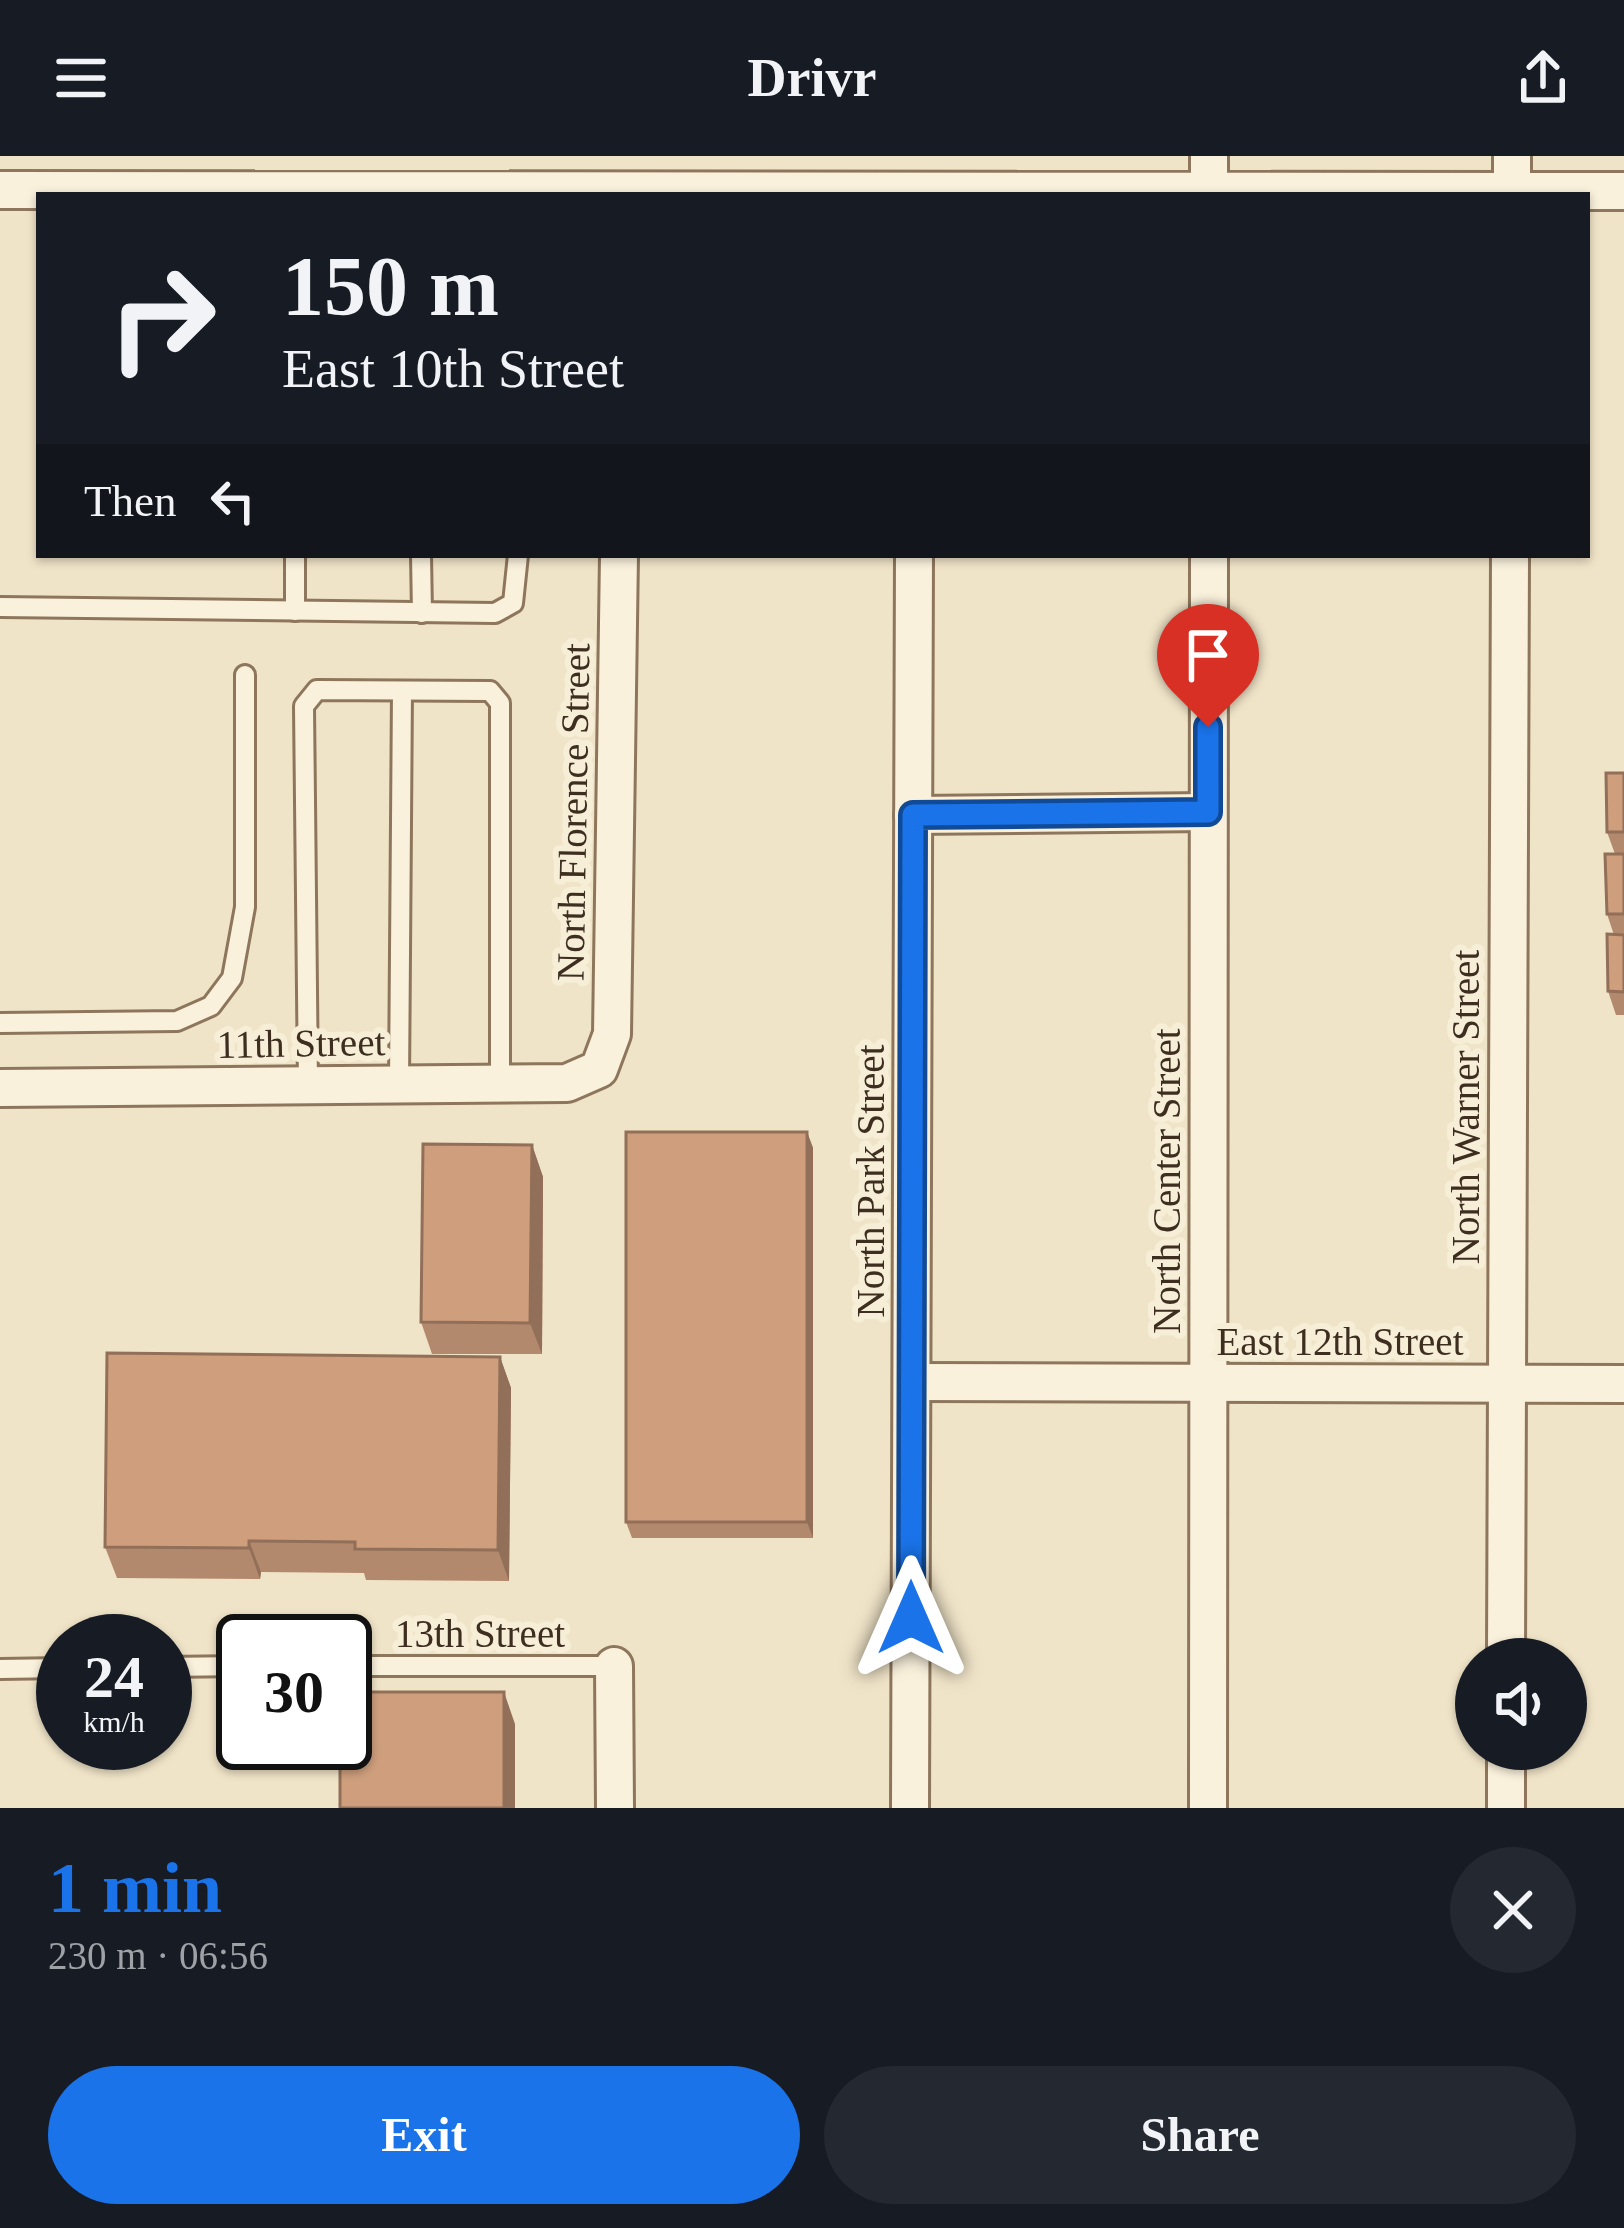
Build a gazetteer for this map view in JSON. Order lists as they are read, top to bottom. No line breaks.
{"streets":{"street":["North Florence Street","11th Street","North Warner Street","North Park Street","North Center Street","East 12th Street"],"lane":["13th Street"]},"crossings":[["North Florence Street","11th Street"],["North Warner Street","East 12th Street"],["North Park Street","East 12th Street"],["North Center Street","East 12th Street"]],"page":{"header":"Drivr","turn":["150 m","East 10th Street"],"then":"Then","speed":"24 km/h","limit":"30","heading":["1 min","230 m · 06:56"],"buttons":["Exit","Share"]}}
